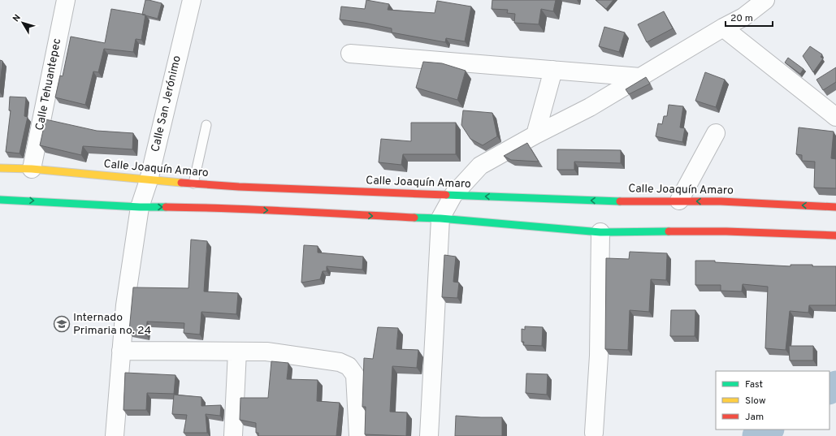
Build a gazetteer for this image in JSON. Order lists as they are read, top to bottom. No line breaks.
{"streets":{"main road":["Calle Joaquín Amaro"],"street":["Calle Tehuantepec","Calle San Jerónimo"]},"crossings":[["Calle Tehuantepec","Calle Joaquín Amaro"],["Calle San Jerónimo","Calle Joaquín Amaro"]],"places":{"school or university":["Internado Primaria no. 24"]},"legend":["Fast","Slow","Jam"],"scale_bar":"20 m","north":"top left"}
